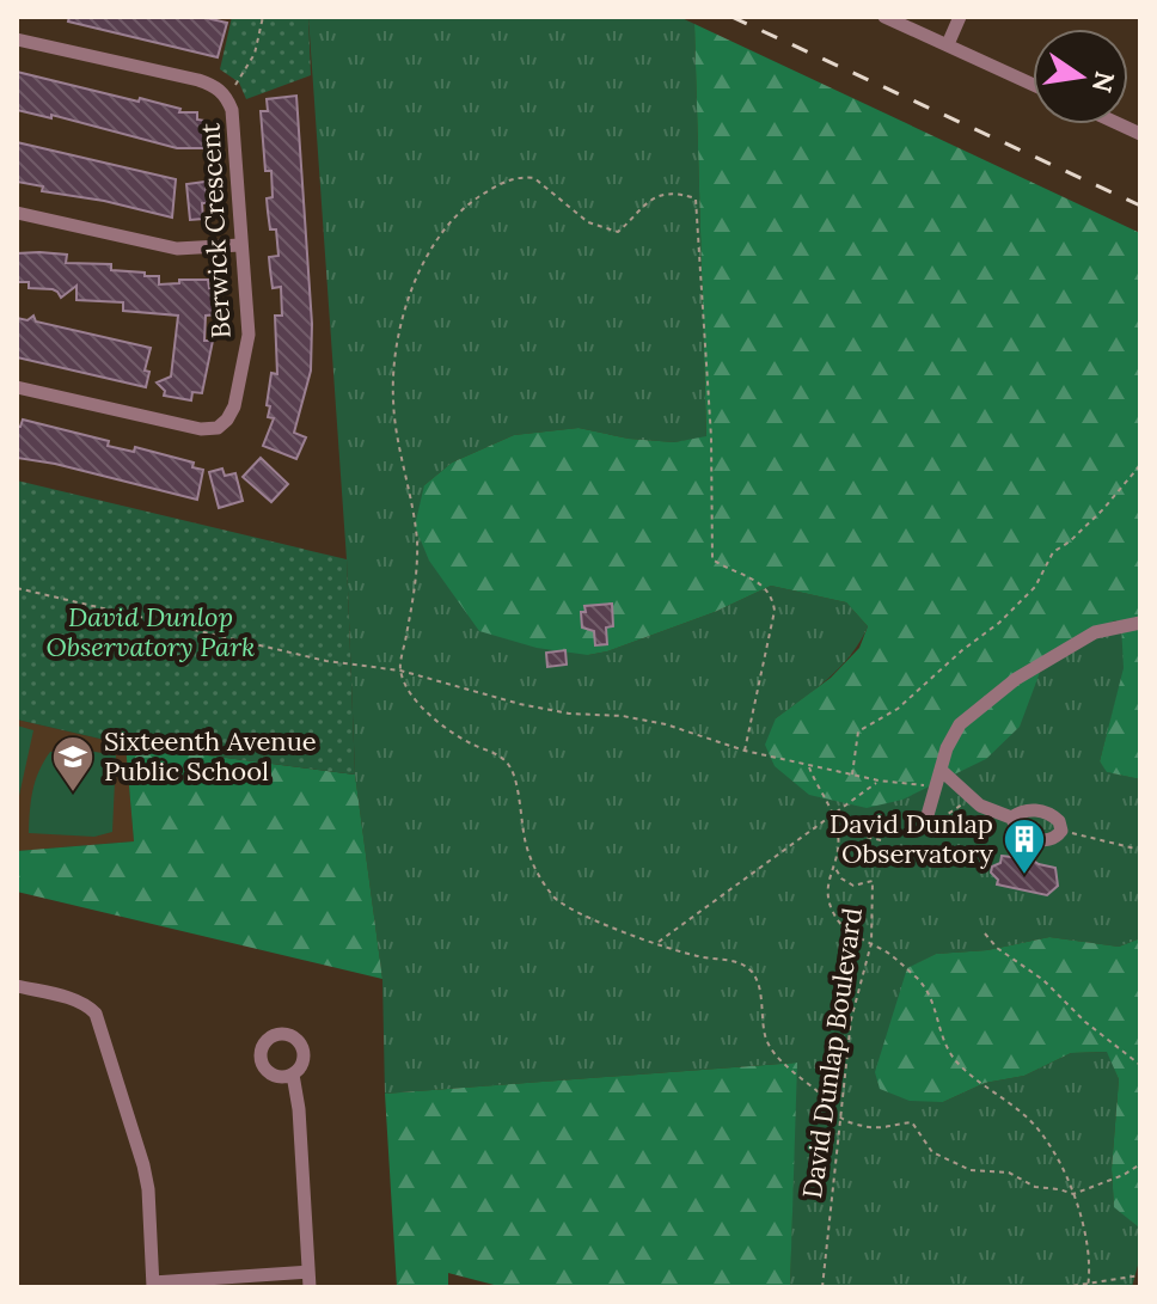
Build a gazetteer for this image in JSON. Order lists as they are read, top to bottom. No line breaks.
{"streets":{"street":["Berwick Crescent"],"path":["David Dunlap Boulevard"]},"parks":["David Dunlop Observatory Park"],"places":{"school or university":["Sixteenth Avenue Public School"],"building":["David Dunlap Observatory"]},"north":"right"}
